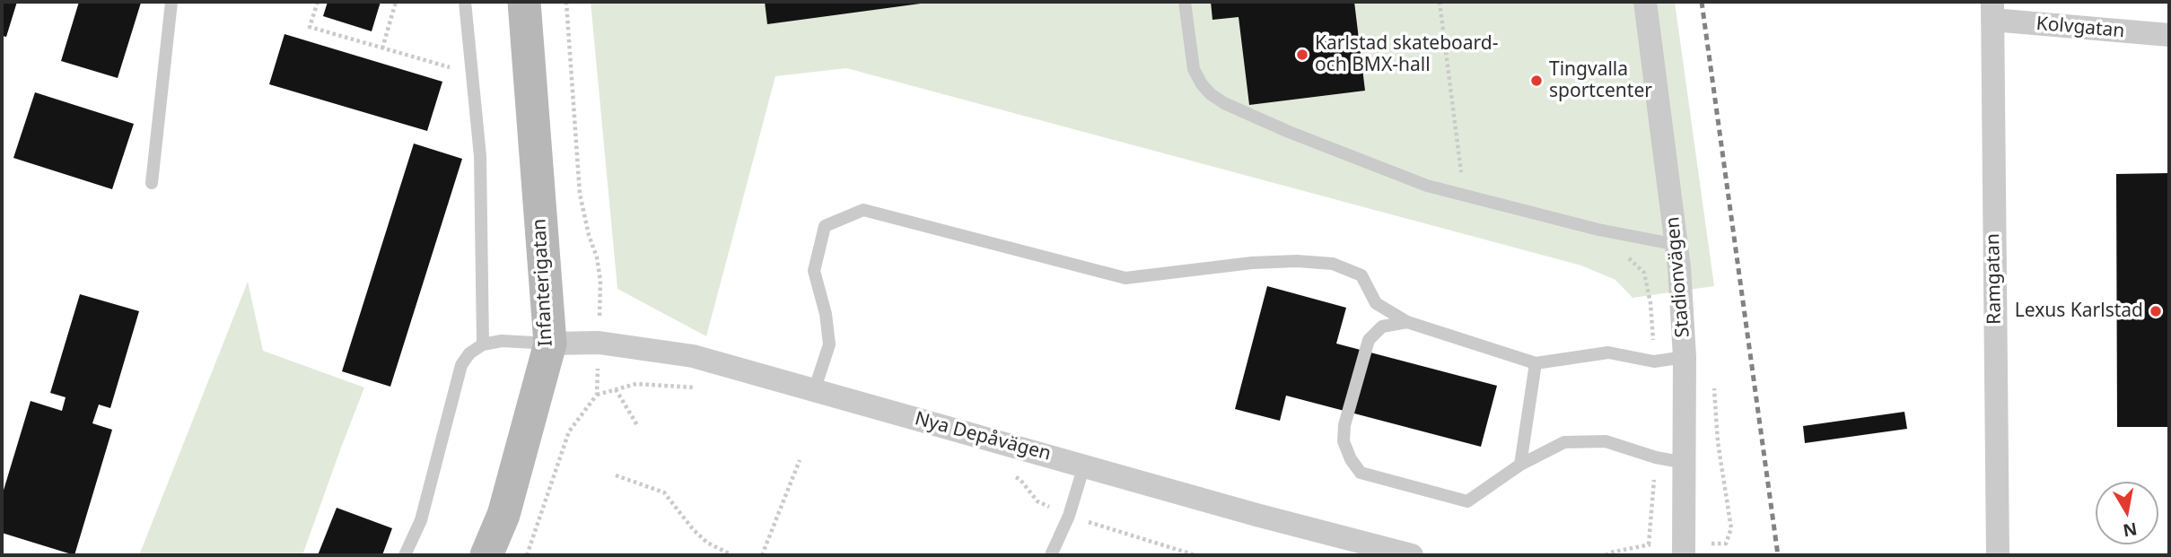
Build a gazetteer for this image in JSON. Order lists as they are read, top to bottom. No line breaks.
{"streets":{"street":["Kolvgatan","Stadionvägen","Ramgatan","Infanterigatan","Nya Depåvägen"]},"crossings":[["Kolvgatan","Ramgatan"],["Infanterigatan","Nya Depåvägen"]],"places":["Karlstad skateboard- och BMX-hall","Tingvalla sportcenter","Lexus Karlstad"],"north":"bottom"}
